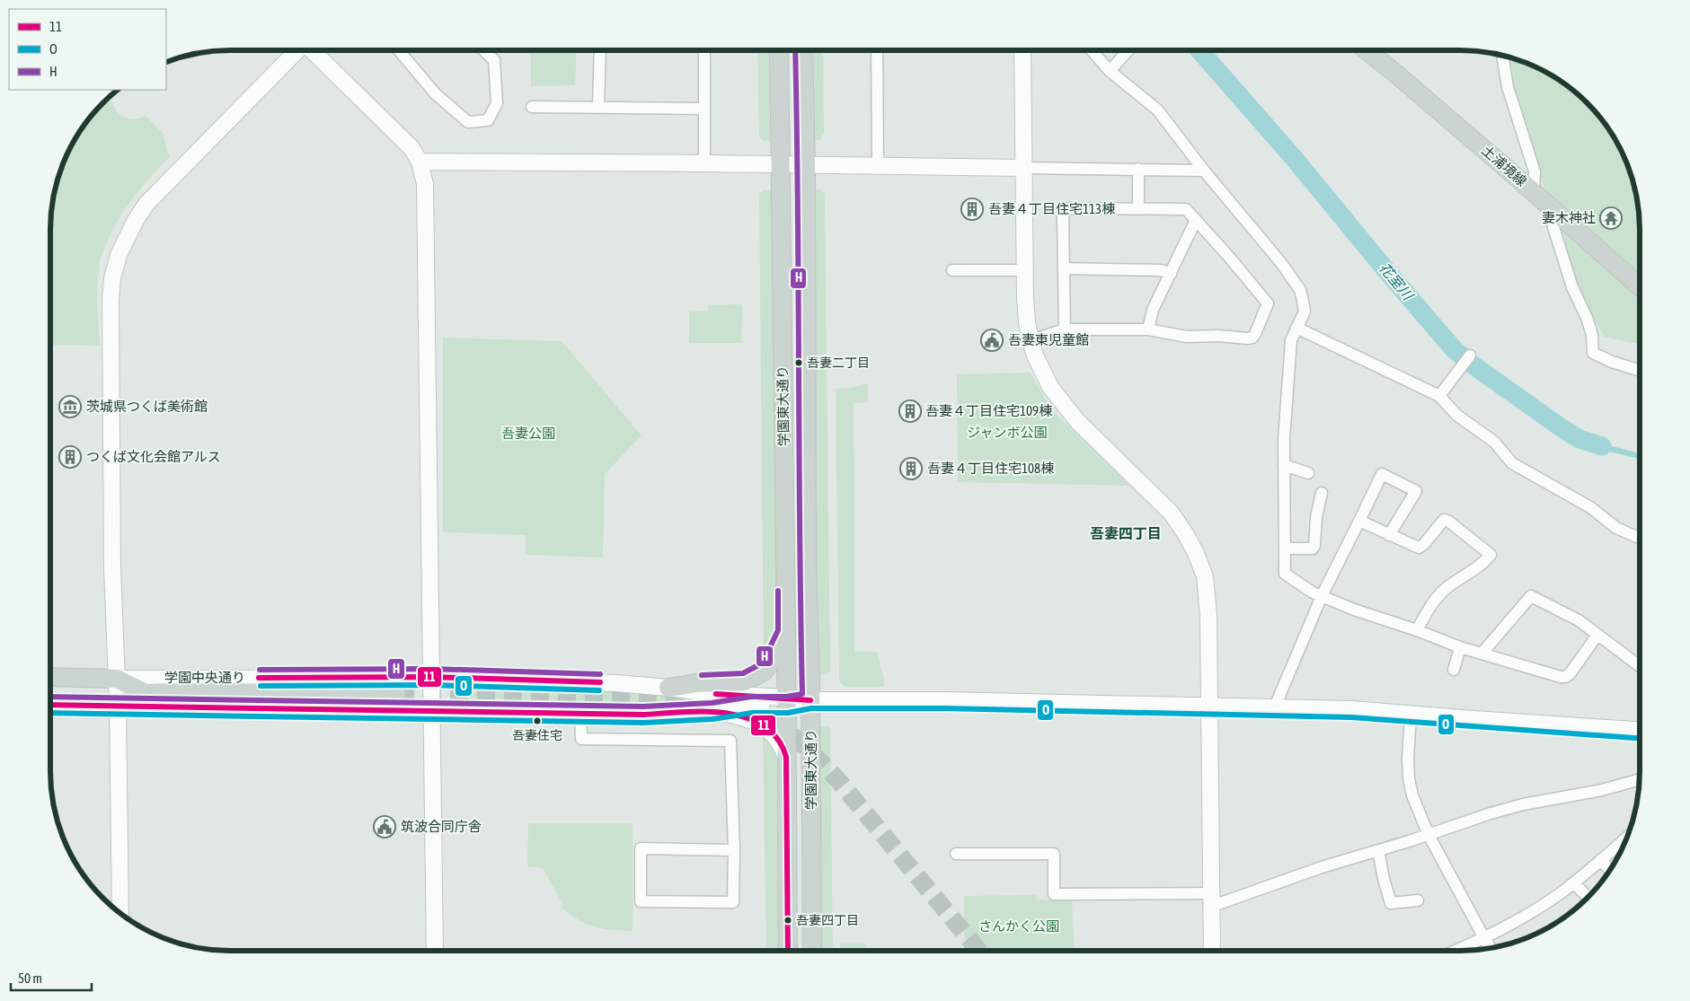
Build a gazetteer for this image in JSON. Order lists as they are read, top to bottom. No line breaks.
{"streets":{"main road":["土浦境線","学園東大通り","学園中央通り"]},"crossings":[["学園東大通り","学園中央通り"]],"districts":["吾妻四丁目"],"water":["花室川"],"parks":["ジャンボ公園","吾妻公園","さんかく公園"],"places":{"building":["吾妻４丁目住宅113棟","吾妻４丁目住宅109棟","つくば文化会館アルス","吾妻４丁目住宅108棟"],"temple":["妻木神社"],"public building":["吾妻東児童館","筑波合同庁舎"],"other":["吾妻二丁目","吾妻住宅","吾妻四丁目"],"museum":["茨城県つくば美術館"]},"lines":["transit line H","transit line 11","transit line O"],"legend":["11","O","H"],"scale_bar":"50 m"}
